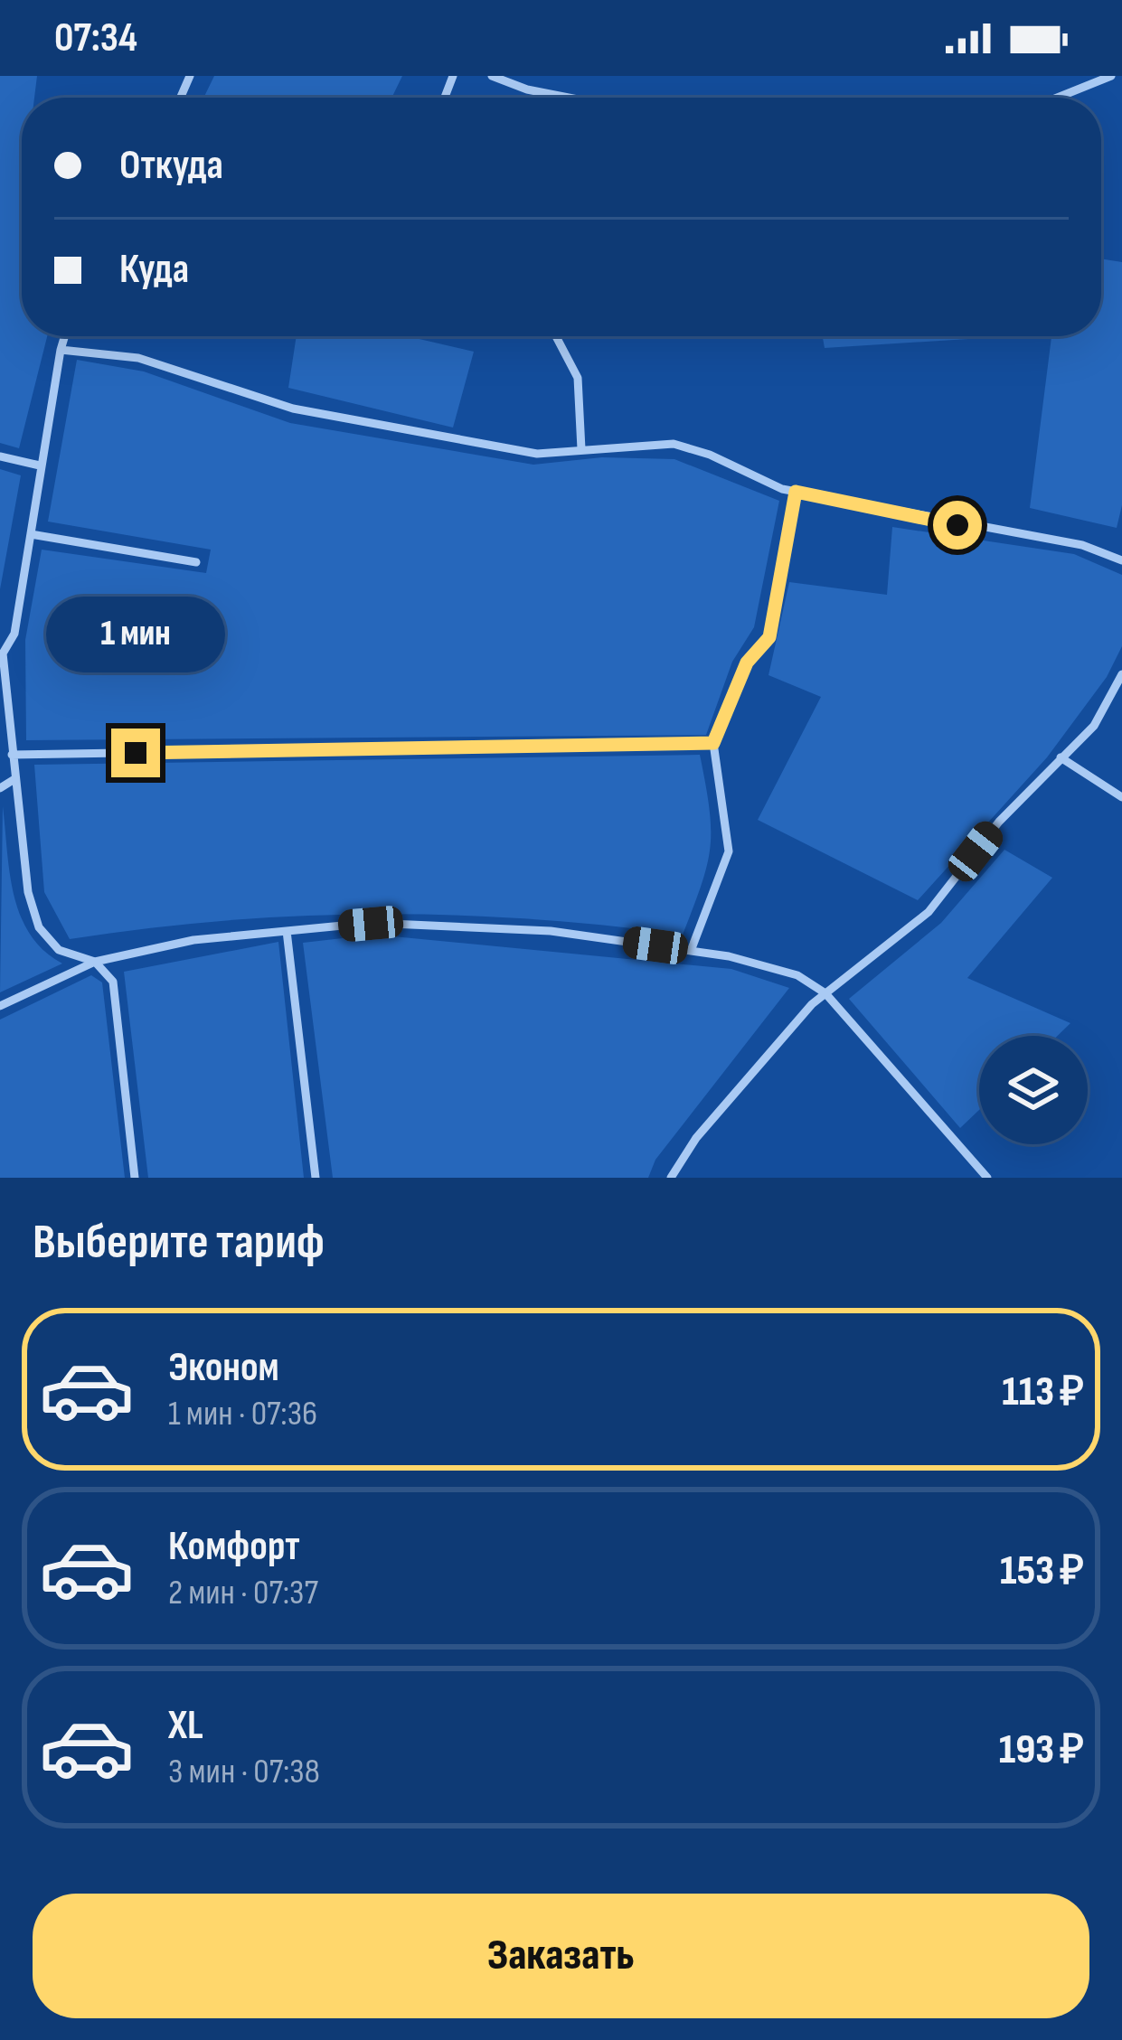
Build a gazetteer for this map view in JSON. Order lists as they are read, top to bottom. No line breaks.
{"page":{"status":"07:34","banner":["Откуда","Куда"],"bubble":"1 мин","heading":"Выберите тариф","list":[{"name":"Эконом","note":"1 мин · 07:36","value":"113 ₽"},{"name":"Комфорт","note":"2 мин · 07:37","value":"153 ₽"},{"name":"XL","note":"3 мин · 07:38","value":"193 ₽"}],"buttons":"Заказать"}}
